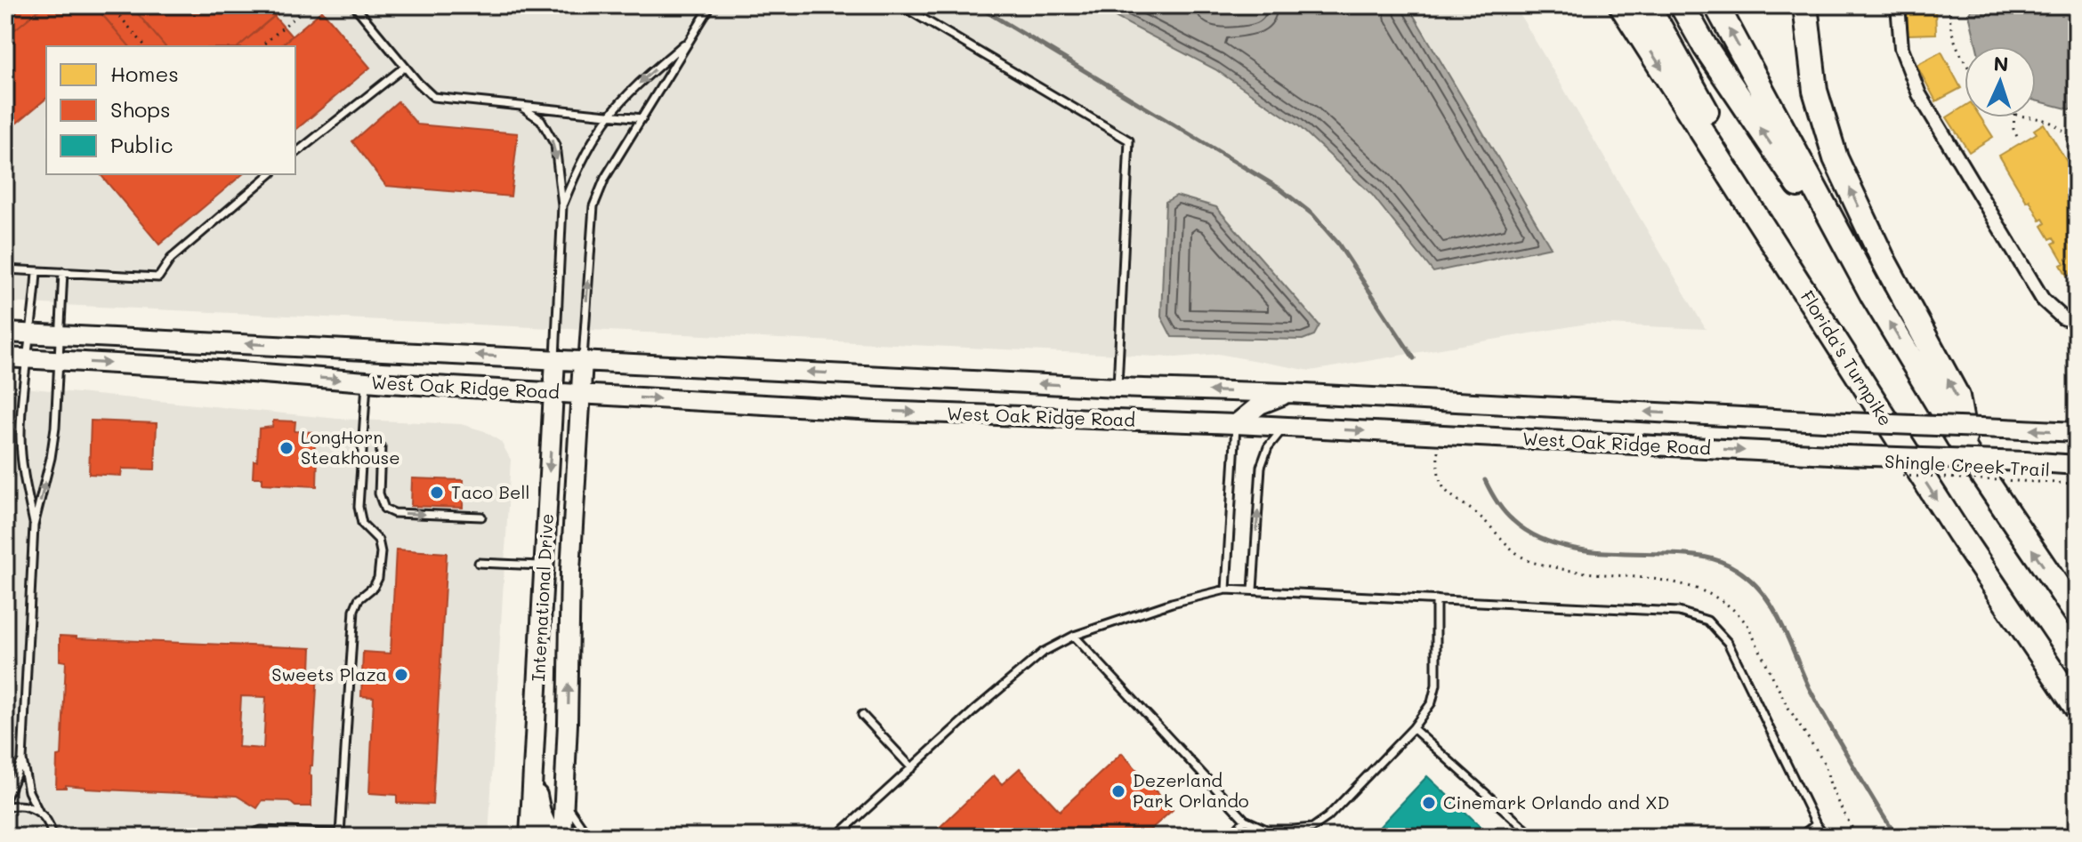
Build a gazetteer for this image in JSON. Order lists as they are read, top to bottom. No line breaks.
{"streets":{"highway":["Florida's Turnpike"],"street":["West Oak Ridge Road","International Drive"],"path":["Shingle Creek Trail"]},"crossings":[["West Oak Ridge Road","International Drive"]],"places":["LongHorn Steakhouse","Taco Bell","Sweets Plaza","Dezerland Park Orlando","Cinemark Orlando and XD"],"legend":["Homes","Shops","Public"],"north":"top"}
